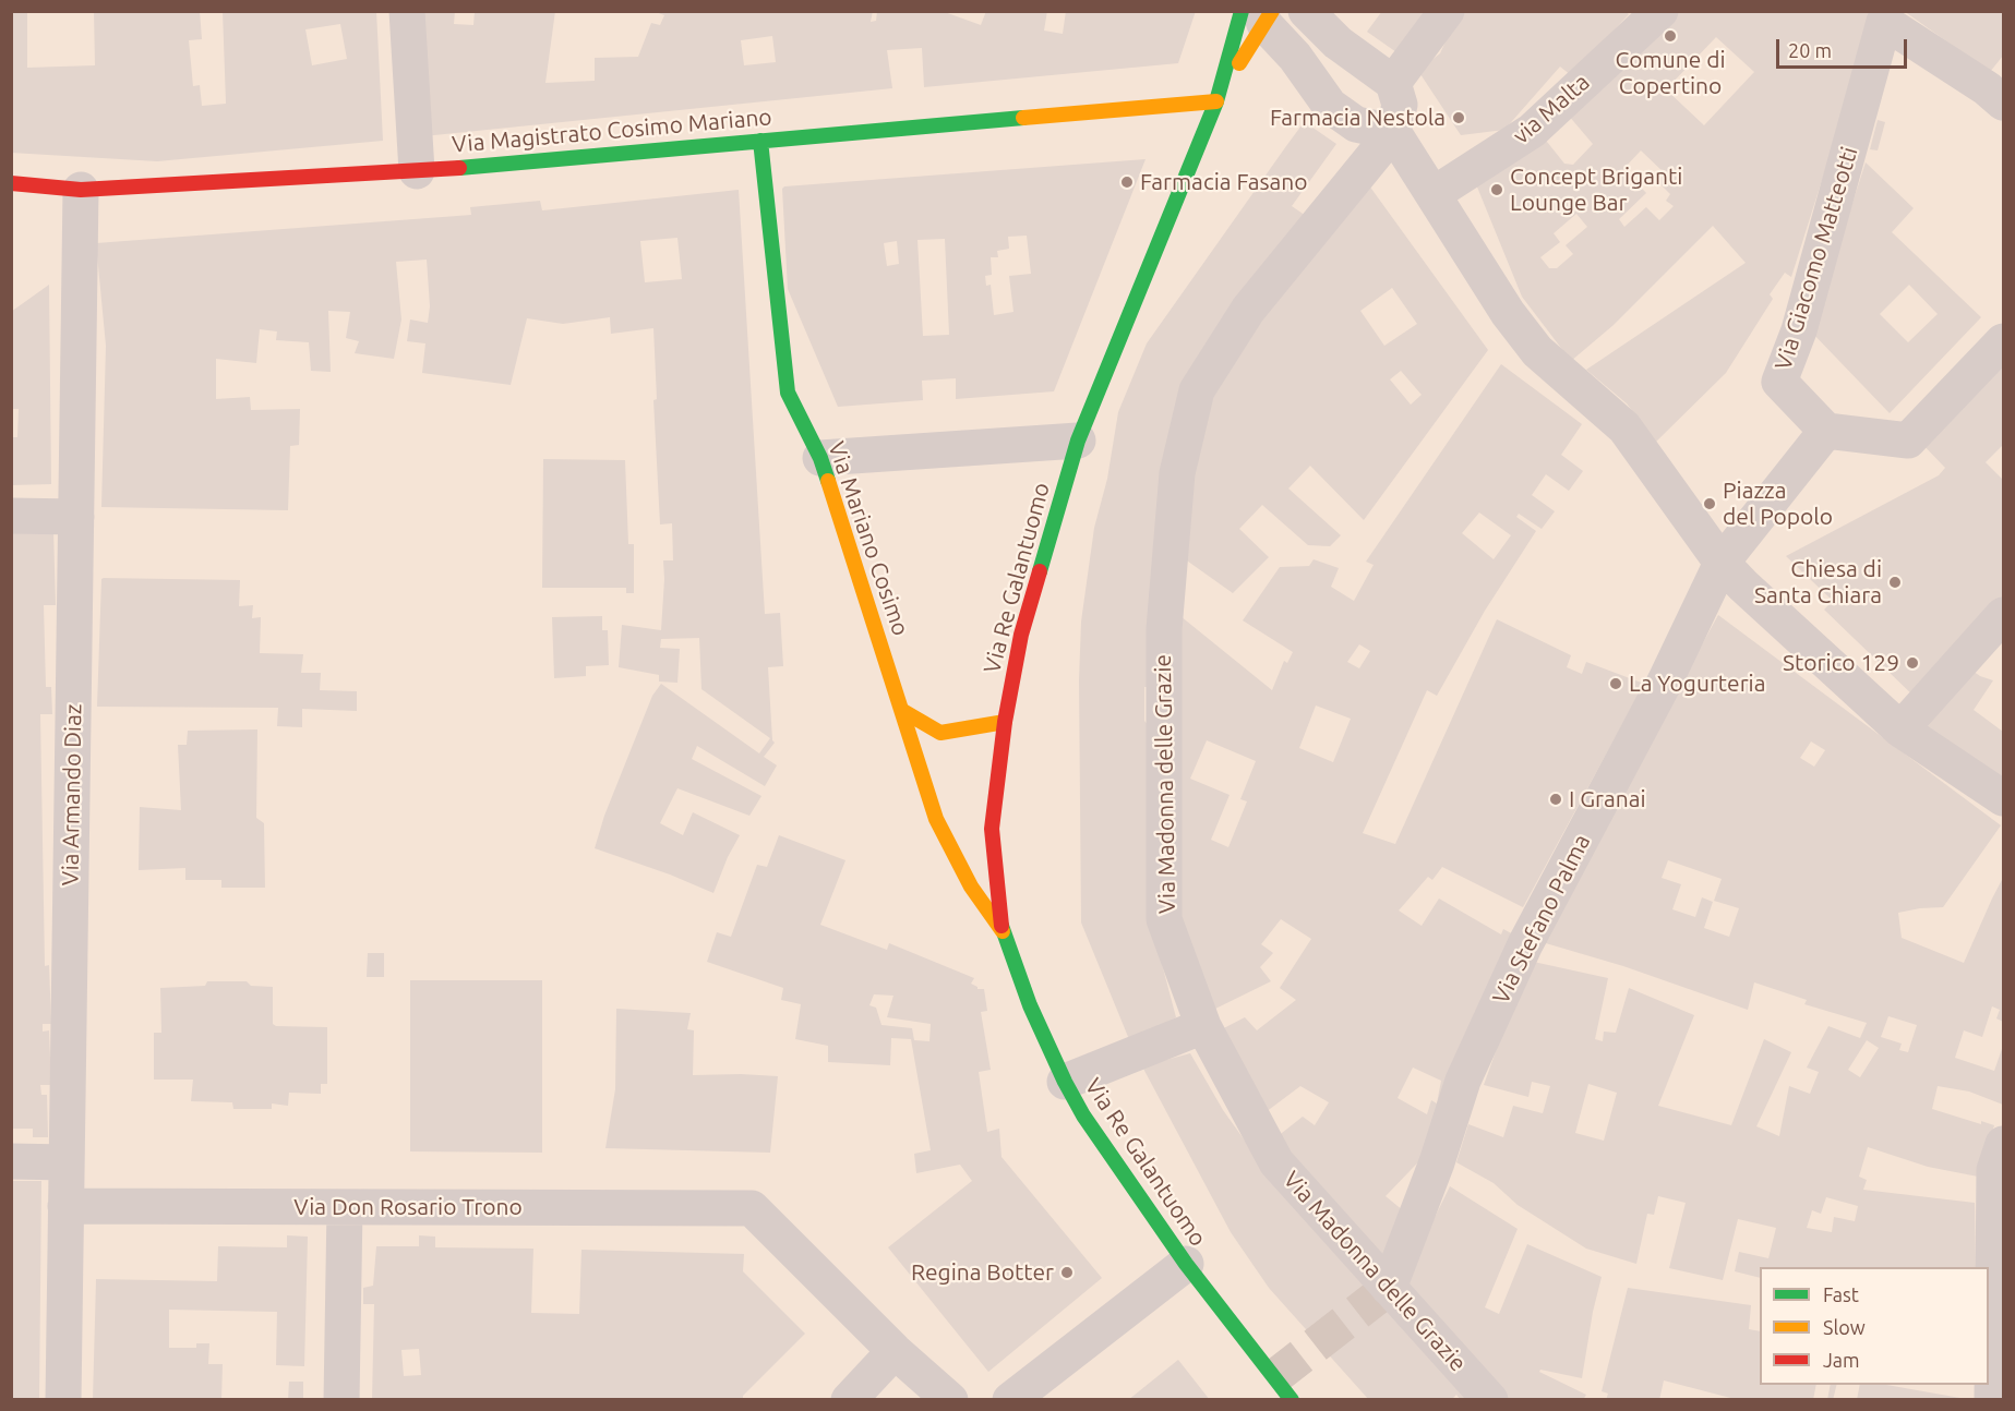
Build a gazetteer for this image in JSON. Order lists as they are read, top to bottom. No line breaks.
{"streets":{"street":["via Malta","Via Magistrato Cosimo Mariano","Via Giacomo Matteotti","Via Mariano Cosimo","Via Re Galantuomo","Via Madonna delle Grazie","Via Armando Diaz","Via Stefano Palma","Via Don Rosario Trono"]},"crossings":[["Via Magistrato Cosimo Mariano","Via Mariano Cosimo"],["Via Magistrato Cosimo Mariano","Via Re Galantuomo"],["Via Magistrato Cosimo Mariano","Via Armando Diaz"],["Via Mariano Cosimo","Via Re Galantuomo"],["Via Madonna delle Grazie","Via Stefano Palma"],["Via Armando Diaz","Via Don Rosario Trono"]],"places":["Comune di Copertino","Farmacia Nestola","Farmacia Fasano","Concept Briganti Lounge Bar","Piazza del Popolo","Chiesa di Santa Chiara","Storico 129","La Yogurteria","I Granai","Regina Botter"],"legend":["Fast","Slow","Jam"],"scale_bar":"20 m"}
